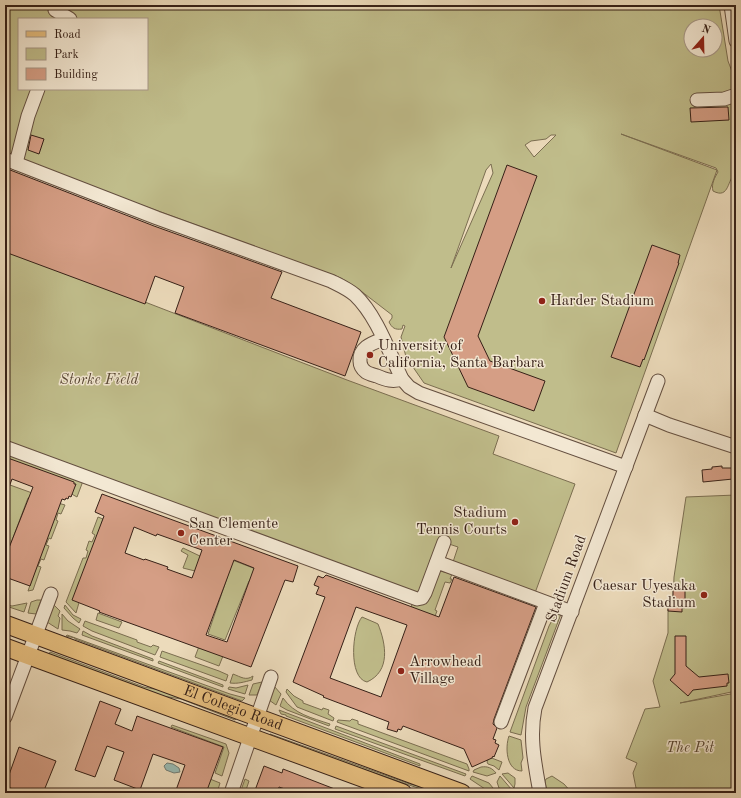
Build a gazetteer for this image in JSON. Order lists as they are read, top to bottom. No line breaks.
{"streets":{"main road":["El Colegio Road"],"street":["Stadium Road"]},"parks":["Storke Field","The Pit"],"places":["Harder Stadium","University of California, Santa Barbara","Stadium Tennis Courts","San Clemente Center","Caesar Uyesaka Stadium","Arrowhead Village"],"legend":["Road","Park","Building"],"north":"top"}
